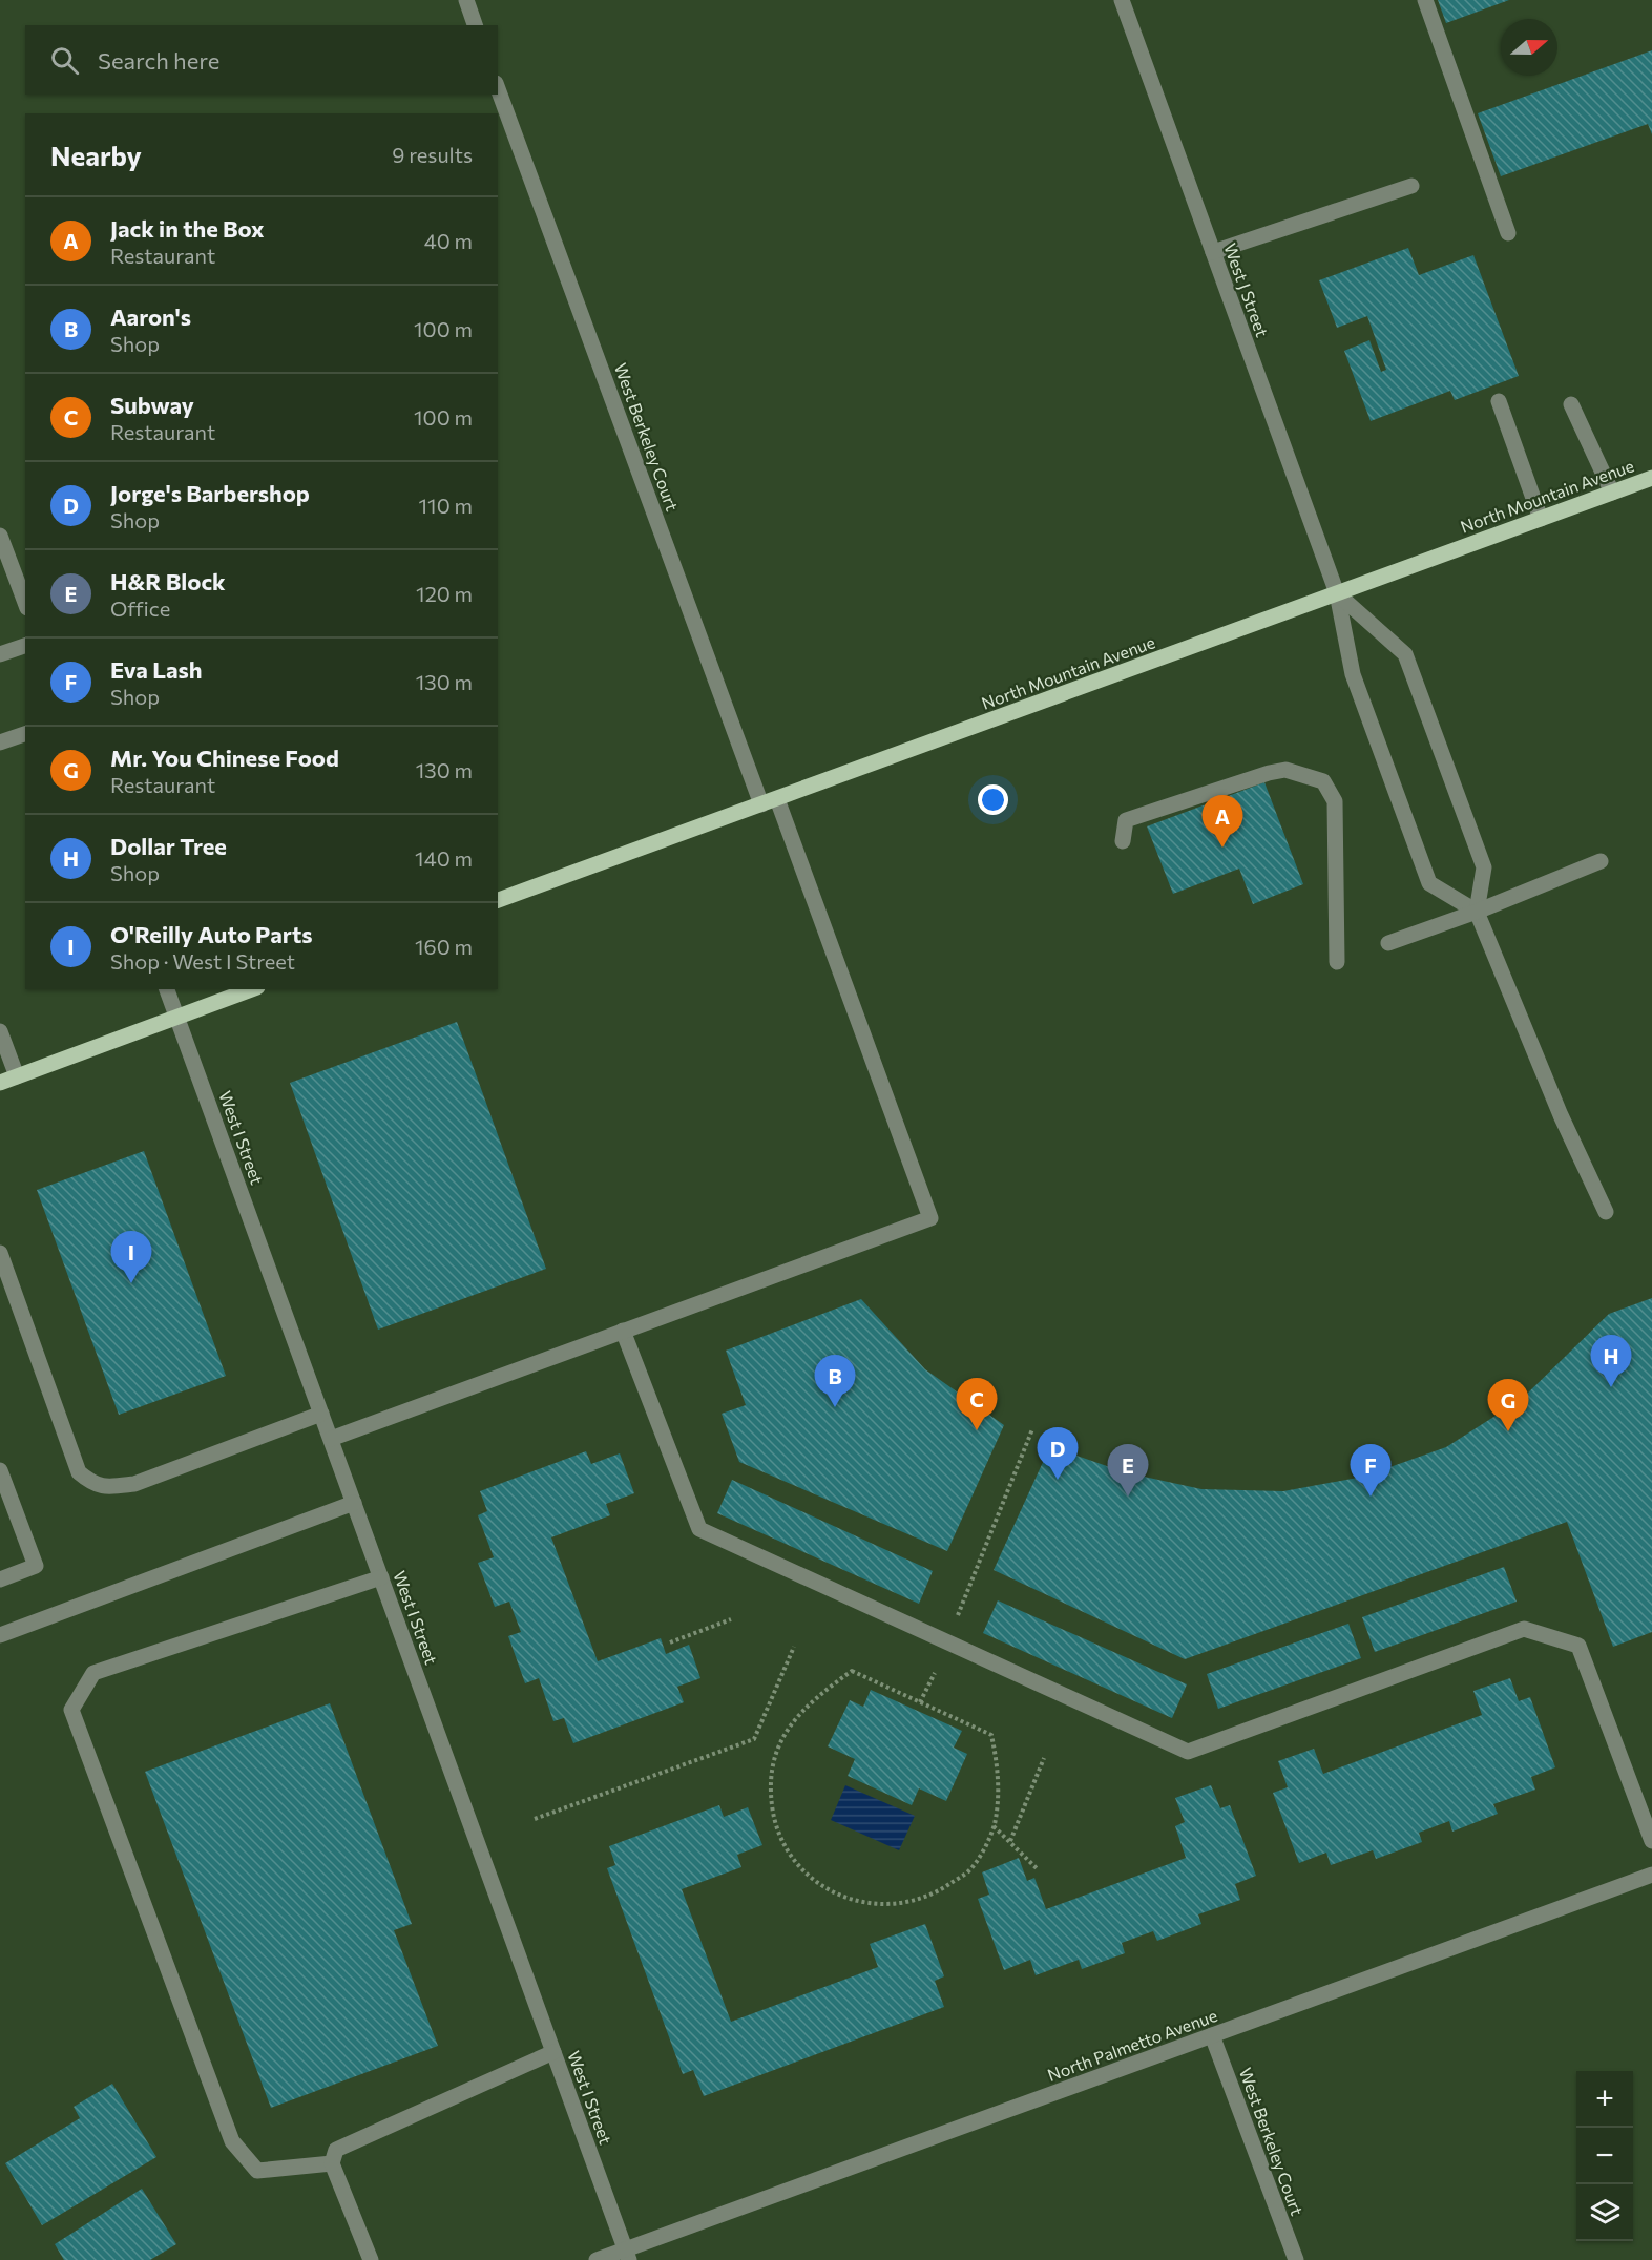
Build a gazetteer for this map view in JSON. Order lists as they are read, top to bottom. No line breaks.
{"streets":{"main road":["North Mountain Avenue"],"street":["West J Street","West Berkeley Court","West I Street","North Palmetto Avenue"]},"crossings":[["West J Street","North Mountain Avenue"],["West Berkeley Court","North Mountain Avenue"],["West Berkeley Court","North Palmetto Avenue"],["West I Street","North Palmetto Avenue"]],"north":"right","page":{"search":"Search here","heading":["Nearby","9 results"],"list":[{"mark":"A","name":"Jack in the Box","note":"Restaurant","value":"40 m"},{"mark":"B","name":"Aaron's","note":"Shop","value":"100 m"},{"mark":"C","name":"Subway","note":"Restaurant","value":"100 m"},{"mark":"D","name":"Jorge's Barbershop","note":"Shop","value":"110 m"},{"mark":"E","name":"H&R Block","note":"Office","value":"120 m"},{"mark":"F","name":"Eva Lash","note":"Shop","value":"130 m"},{"mark":"G","name":"Mr. You Chinese Food","note":"Restaurant","value":"130 m"},{"mark":"H","name":"Dollar Tree","note":"Shop","value":"140 m"},{"mark":"I","name":"O'Reilly Auto Parts","note":"Shop · West I Street","value":"160 m"}],"pins":["A","I","H","B","C","G","D","E","F"],"map_buttons":["+","−"]}}
